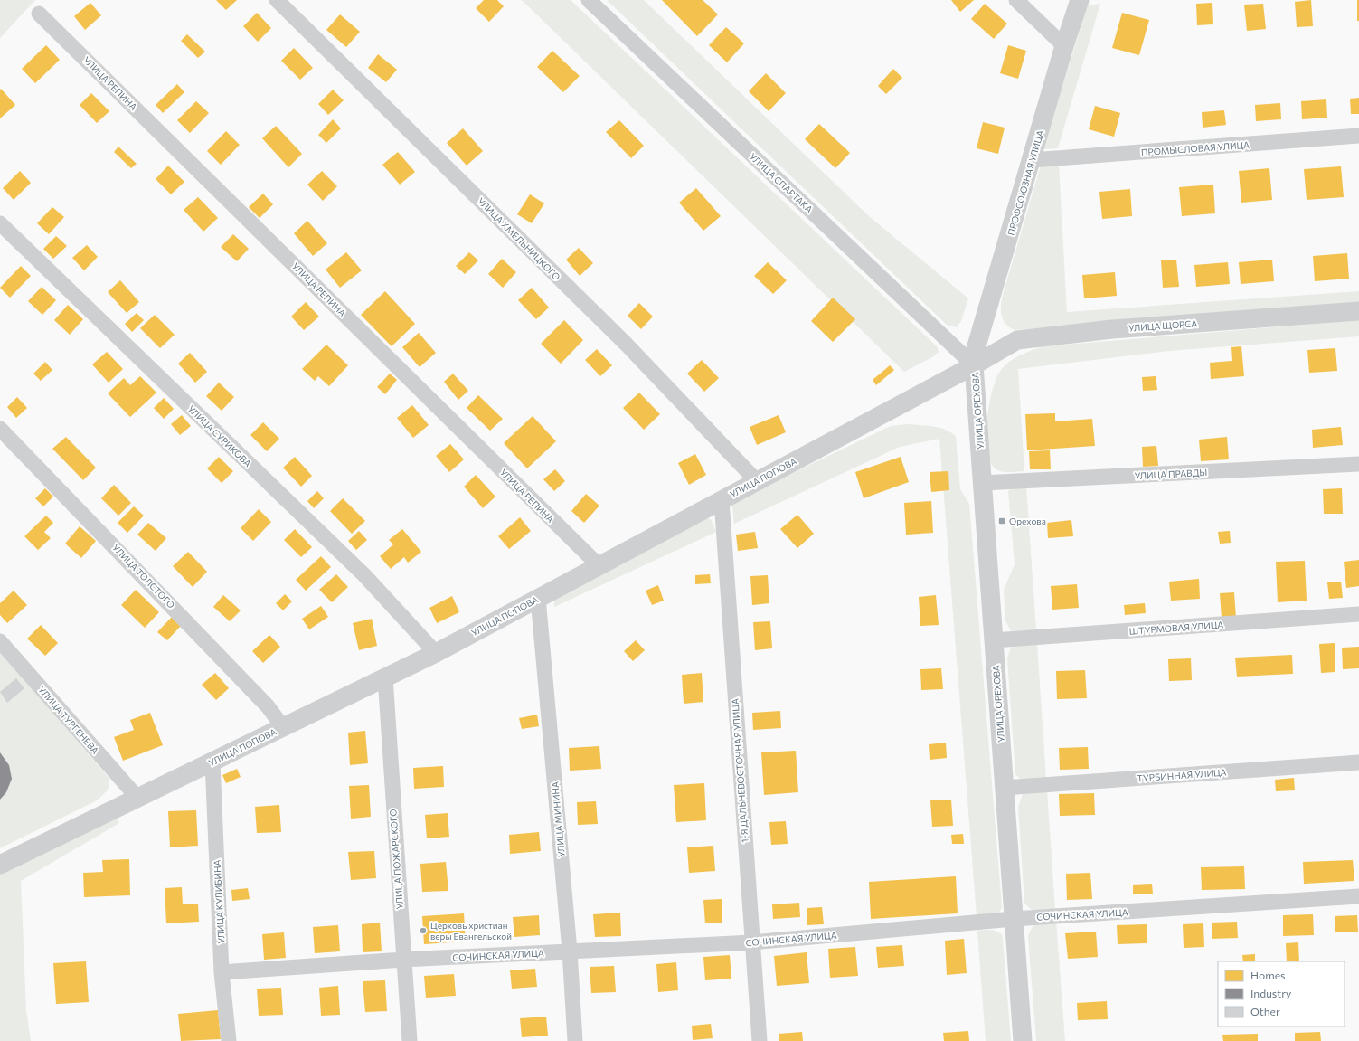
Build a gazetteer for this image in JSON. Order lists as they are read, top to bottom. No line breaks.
{"streets":{"street":["УЛИЦА РЕПИНА","ПРОМЫСЛОВАЯ УЛИЦА","УЛИЦА СПАРТАКА","ПРОФСОЮЗНАЯ УЛИЦА","УЛИЦА ХМЕЛЬНИЦКОГО","УЛИЦА ЩОРСА","УЛИЦА ОРЕХОВА","УЛИЦА СУРИКОВА","УЛИЦА ПРАВДЫ","УЛИЦА ПОПОВА","УЛИЦА ТОЛСТОГО","ШТУРМОВАЯ УЛИЦА","УЛИЦА ТУРГЕНЕВА","1-Я ДАЛЬНЕВОСТОЧНАЯ УЛИЦА","ТУРБИННАЯ УЛИЦА","УЛИЦА МИНИНА","УЛИЦА ПОЖАРСКОГО","УЛИЦА КУЛИБИНА","СОЧИНСКАЯ УЛИЦА"]},"crossings":[["УЛИЦА РЕПИНА","УЛИЦА ПОПОВА"],["ПРОМЫСЛОВАЯ УЛИЦА","ПРОФСОЮЗНАЯ УЛИЦА"],["УЛИЦА СПАРТАКА","ПРОФСОЮЗНАЯ УЛИЦА"],["УЛИЦА СПАРТАКА","УЛИЦА ЩОРСА"],["УЛИЦА СПАРТАКА","УЛИЦА ОРЕХОВА"],["УЛИЦА СПАРТАКА","УЛИЦА ПОПОВА"],["ПРОФСОЮЗНАЯ УЛИЦА","УЛИЦА ЩОРСА"],["ПРОФСОЮЗНАЯ УЛИЦА","УЛИЦА ОРЕХОВА"],["ПРОФСОЮЗНАЯ УЛИЦА","УЛИЦА ПОПОВА"],["УЛИЦА ХМЕЛЬНИЦКОГО","УЛИЦА ПОПОВА"],["УЛИЦА ЩОРСА","УЛИЦА ОРЕХОВА"],["УЛИЦА ЩОРСА","УЛИЦА ПОПОВА"],["УЛИЦА ОРЕХОВА","УЛИЦА ПРАВДЫ"],["УЛИЦА ОРЕХОВА","УЛИЦА ПОПОВА"],["УЛИЦА ОРЕХОВА","ШТУРМОВАЯ УЛИЦА"],["УЛИЦА ОРЕХОВА","ТУРБИННАЯ УЛИЦА"],["УЛИЦА ОРЕХОВА","СОЧИНСКАЯ УЛИЦА"],["УЛИЦА СУРИКОВА","УЛИЦА ПОПОВА"],["УЛИЦА ПОПОВА","УЛИЦА ТОЛСТОГО"],["УЛИЦА ПОПОВА","УЛИЦА ТУРГЕНЕВА"],["УЛИЦА ПОПОВА","1-Я ДАЛЬНЕВОСТОЧНАЯ УЛИЦА"],["УЛИЦА ПОПОВА","УЛИЦА МИНИНА"],["УЛИЦА ПОПОВА","УЛИЦА ПОЖАРСКОГО"],["УЛИЦА ПОПОВА","УЛИЦА КУЛИБИНА"],["1-Я ДАЛЬНЕВОСТОЧНАЯ УЛИЦА","СОЧИНСКАЯ УЛИЦА"],["УЛИЦА МИНИНА","СОЧИНСКАЯ УЛИЦА"],["УЛИЦА ПОЖАРСКОГО","СОЧИНСКАЯ УЛИЦА"],["УЛИЦА КУЛИБИНА","СОЧИНСКАЯ УЛИЦА"]],"places":{"transit":["Орехова"],"other":["Церковь христиан веры Евангельской"]},"legend":["Homes","Industry","Other"]}
